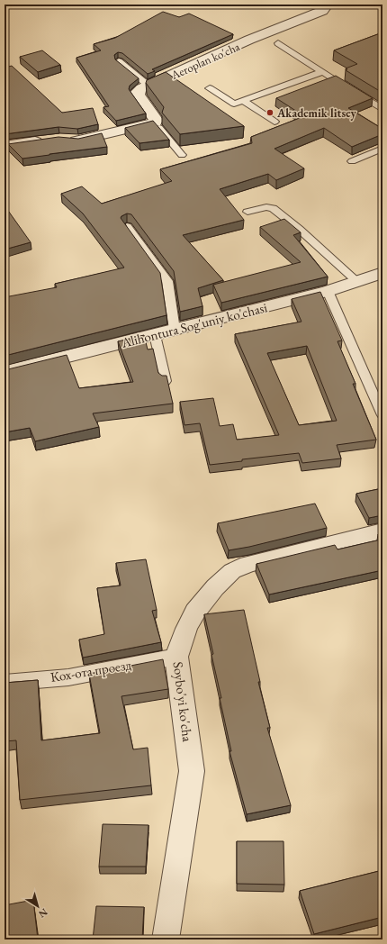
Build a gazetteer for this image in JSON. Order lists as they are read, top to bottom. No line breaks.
{"streets":{"street":["Aeroplan ko'cha","Alihontura Sog'uniy ko'chasi","Кох-ота проезд","Soybo'yi ko'cha"]},"crossings":[["Кох-ота проезд","Soybo'yi ko'cha"]],"places":["Akademik litsey"],"north":"bottom right"}
